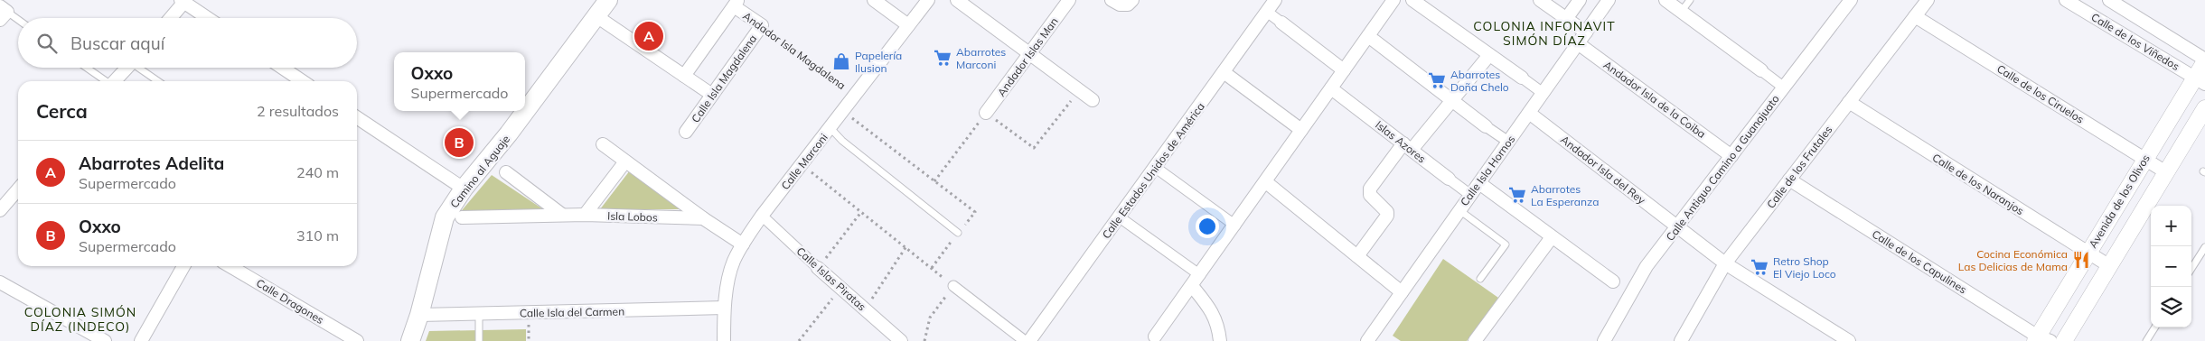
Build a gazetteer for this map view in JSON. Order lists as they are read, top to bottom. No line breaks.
{"streets":{"main road":["Camino al Aguaje"],"street":["Calle de los Viñedos","Andador Isla Magdalena","Andador Islas Man","Calle Isla Magdalena","Calle de los Ciruelos","Andador Isla de la Coiba","Islas Azores","Calle Marconi","Calle de los Frutales","Calle Antiguo Camino a Guanajuato","Andador Isla del Rey","Calle Estados Unidos de América","Calle Isla Hornos","Calle de los Naranjos","Avenida de los Olivos","Isla Lobos","Calle de los Capulines","Calle Islas Piratas","Calle Dragones","Calle Isla del Carmen"]},"crossings":[["Calle de los Viñedos","Avenida de los Olivos"],["Andador Isla Magdalena","Calle Isla Magdalena"],["Andador Isla Magdalena","Calle Marconi"],["Calle de los Ciruelos","Calle de los Frutales"],["Calle de los Ciruelos","Avenida de los Olivos"],["Andador Isla de la Coiba","Calle Antiguo Camino a Guanajuato"],["Andador Isla de la Coiba","Calle Isla Hornos"],["Islas Azores","Calle Isla Hornos"],["Calle Marconi","Calle Islas Piratas"],["Calle Marconi","Calle Isla del Carmen"],["Calle de los Frutales","Andador Isla del Rey"],["Calle de los Frutales","Calle de los Naranjos"],["Calle de los Frutales","Calle de los Capulines"],["Calle Antiguo Camino a Guanajuato","Andador Isla del Rey"],["Andador Isla del Rey","Calle Isla Hornos"],["Camino al Aguaje","Calle Isla del Carmen"],["Calle de los Naranjos","Avenida de los Olivos"],["Avenida de los Olivos","Calle de los Capulines"]],"districts":["COLONIA INFONAVIT SIMÓN DÍAZ","COLONIA SIMÓN DÍAZ (INDECO)"],"places":{"supermarket":["Abarrotes Marconi","Abarrotes Doña Chelo","Abarrotes La Esperanza","Retro Shop El Viejo Loco"],"shop":["Papelería Ilusion"],"restaurant":["Cocina Económica Las Delicias de Mama"]},"page":{"search":"Buscar aquí","pins":["A","B"],"popup":["Oxxo","Supermercado"],"heading":["Cerca","2 resultados"],"list":[{"mark":"A","name":"Abarrotes Adelita","note":"Supermercado","value":"240 m"},{"mark":"B","name":"Oxxo","note":"Supermercado","value":"310 m"}],"map_buttons":["+","−"]}}
